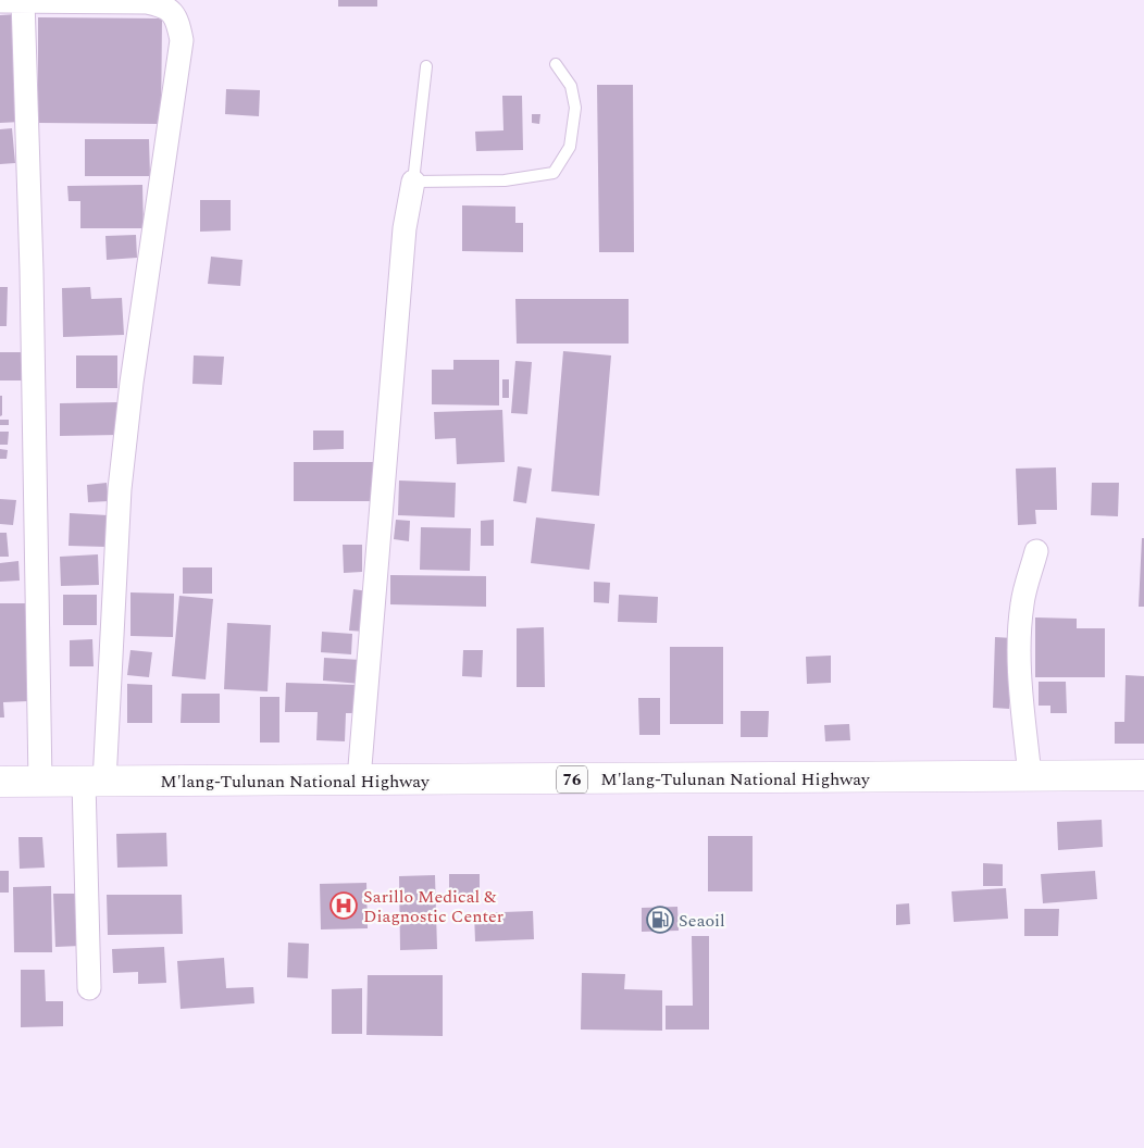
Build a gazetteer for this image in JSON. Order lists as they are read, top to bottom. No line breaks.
{"streets":{"highway":["M'lang-Tulunan National Highway","76"]},"places":{"hospital":["Sarillo Medical & Diagnostic Center"],"fuel station":["Seaoil"]}}
